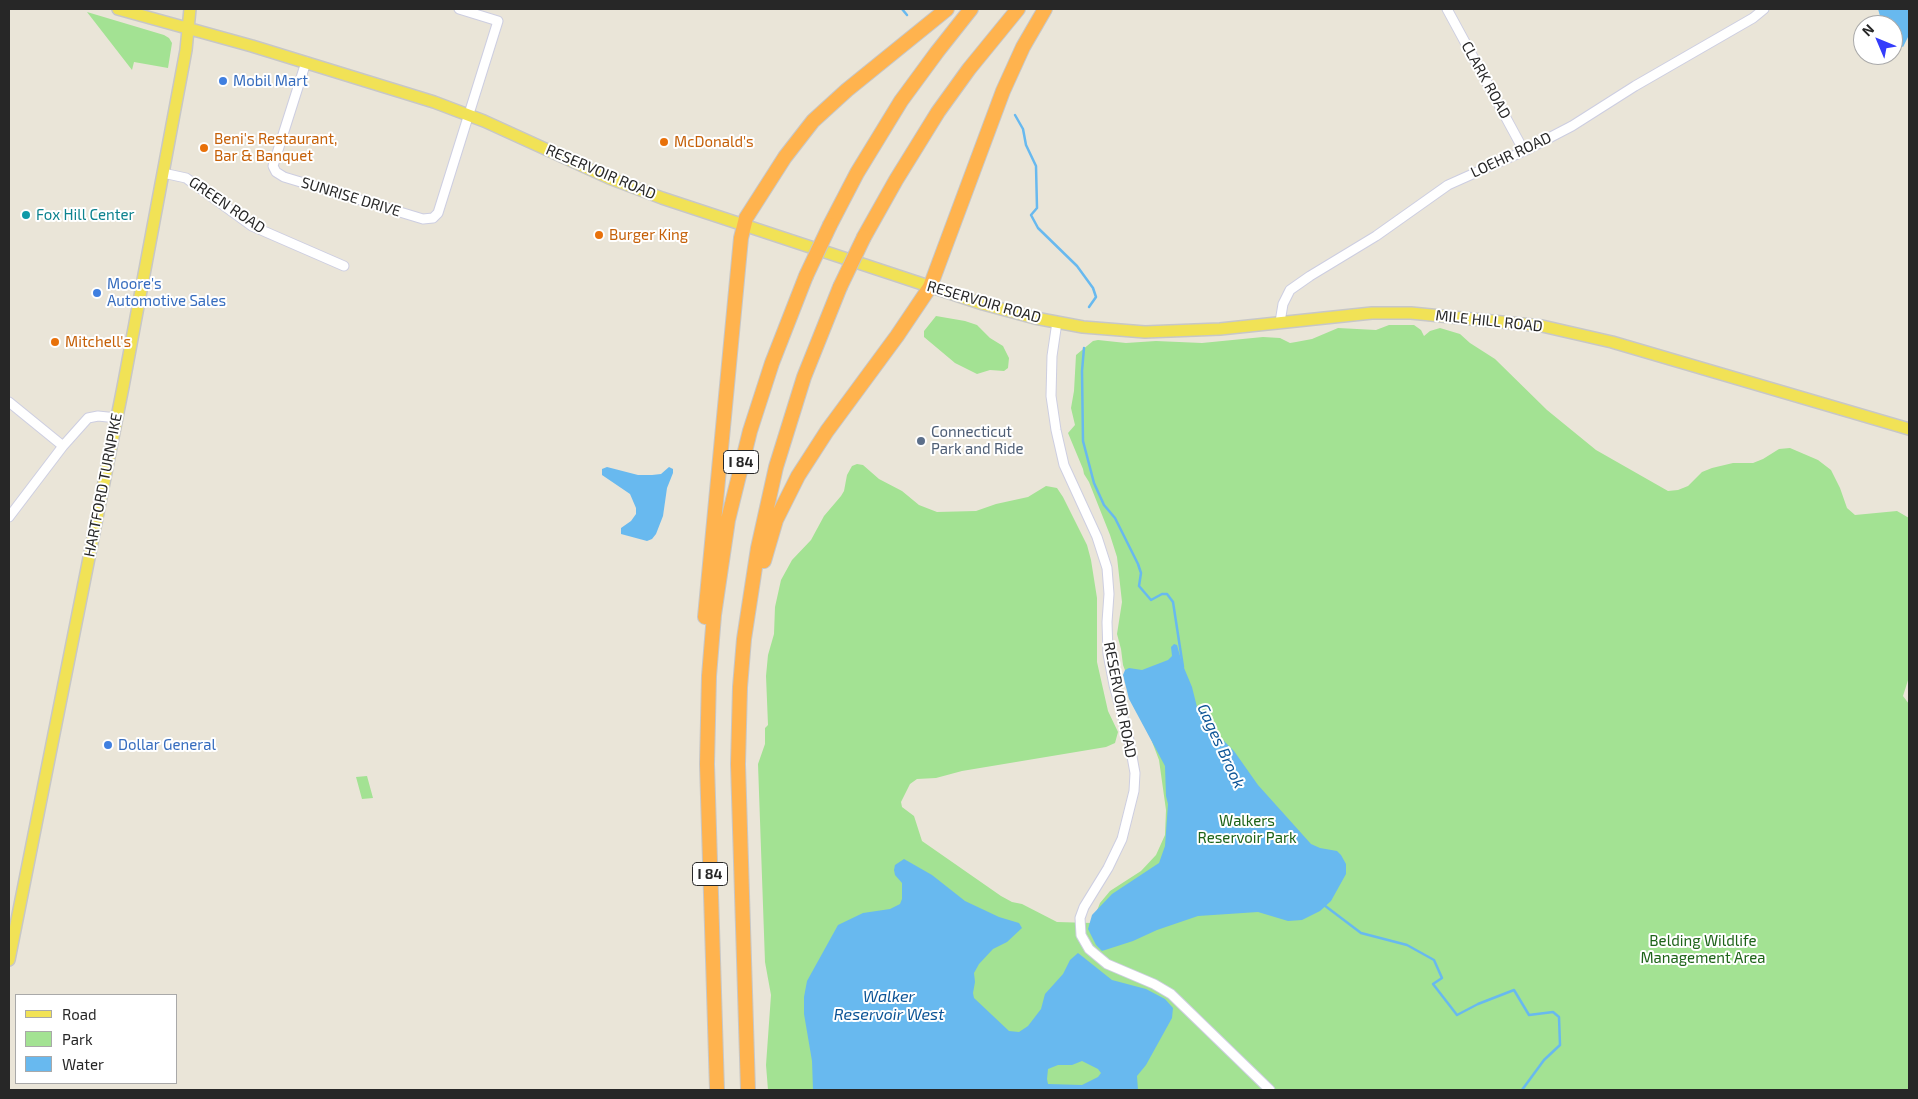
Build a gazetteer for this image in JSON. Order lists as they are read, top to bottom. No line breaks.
{"streets":{"highway":["I 84"],"main road":["RESERVOIR ROAD","MILE HILL ROAD","HARTFORD TURNPIKE"],"street":["CLARK ROAD","LOEHR ROAD","SUNRISE DRIVE","GREEN ROAD"]},"crossings":[["CLARK ROAD","LOEHR ROAD"],["LOEHR ROAD","MILE HILL ROAD"],["RESERVOIR ROAD","SUNRISE DRIVE"],["RESERVOIR ROAD","MILE HILL ROAD"],["RESERVOIR ROAD","HARTFORD TURNPIKE"],["GREEN ROAD","HARTFORD TURNPIKE"]],"water":["Gages Brook","Walker Reservoir West"],"parks":["Walkers Reservoir Park","Belding Wildlife Management Area"],"places":["Mobil Mart","McDonald's","Beni's Restaurant, Bar & Banquet","Fox Hill Center","Burger King","Moore's Automotive Sales","Mitchell's","Connecticut Park and Ride","Dollar General"],"legend":["Road","Park","Water"],"north":"top left"}
